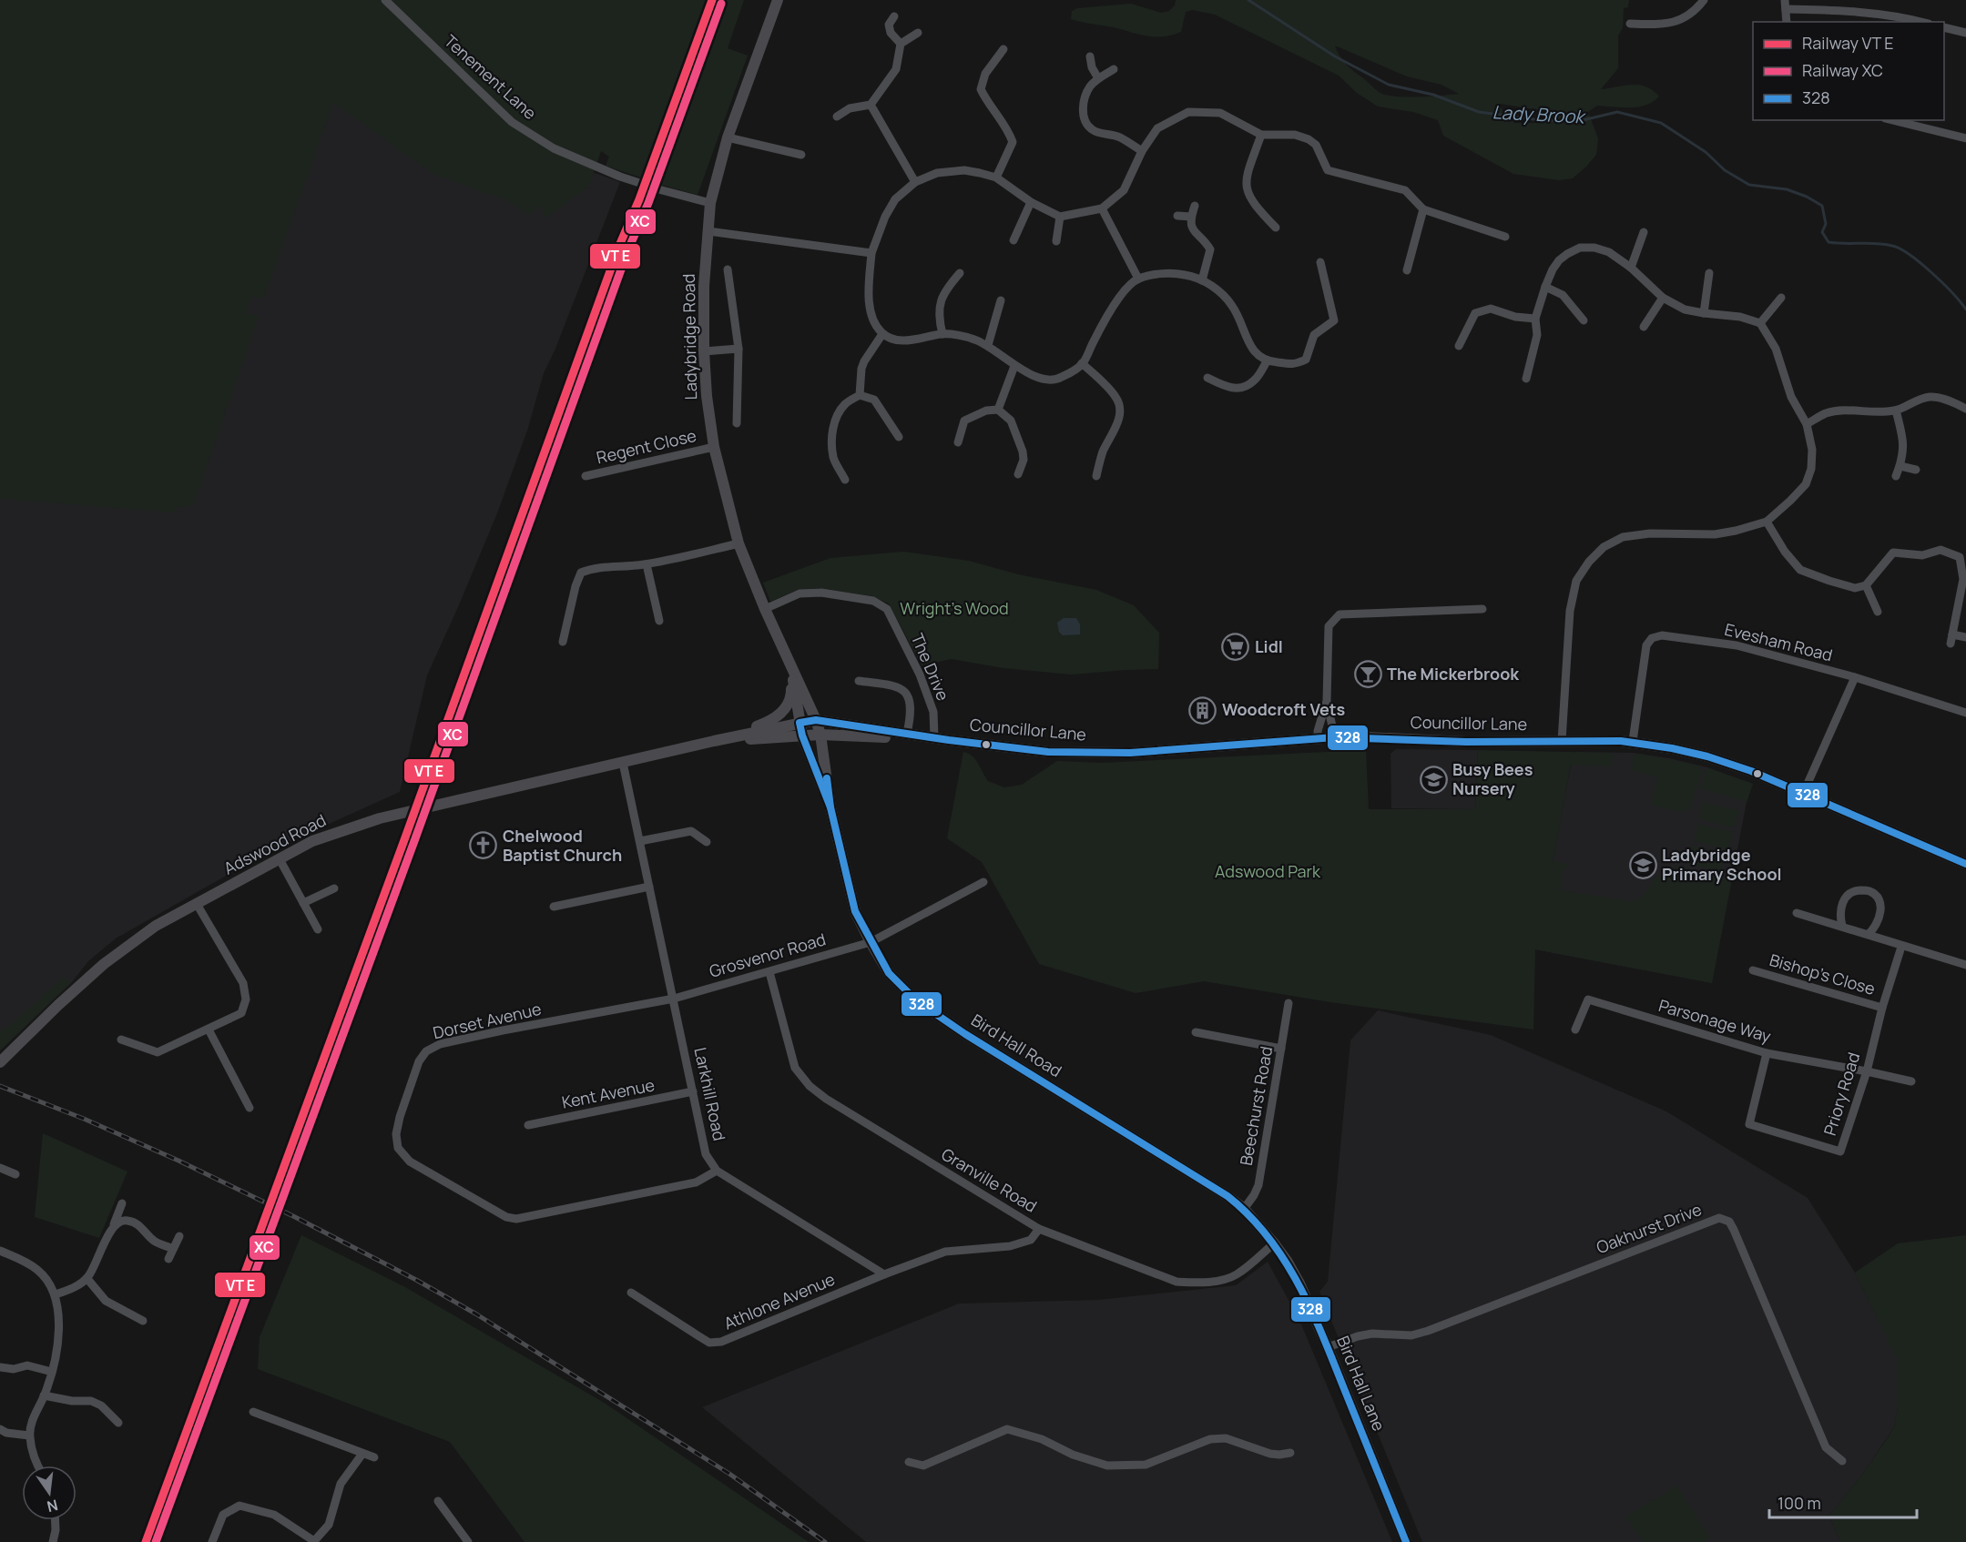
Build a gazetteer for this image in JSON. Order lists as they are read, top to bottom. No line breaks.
{"streets":{"street":["Tenement Lane","Ladybridge Road","Regent Close","Evesham Road","The Drive","Councillor Lane","Adswood Road","Grosvenor Road","Bishop's Close","Dorset Avenue","Parsonage Way","Bird Hall Road","Kent Avenue","Larkhill Road","Priory Road","Beechurst Road","Granville Road","Oakhurst Drive","Athlone Avenue","Bird Hall Lane"]},"crossings":[["Tenement Lane","Ladybridge Road"],["Ladybridge Road","Regent Close"],["Ladybridge Road","The Drive"],["Ladybridge Road","Councillor Lane"],["Ladybridge Road","Adswood Road"],["Ladybridge Road","Bird Hall Road"],["Evesham Road","Councillor Lane"],["The Drive","Councillor Lane"],["Councillor Lane","Adswood Road"],["Councillor Lane","Bird Hall Road"],["Adswood Road","Bird Hall Road"],["Adswood Road","Larkhill Road"],["Grosvenor Road","Dorset Avenue"],["Grosvenor Road","Bird Hall Road"],["Grosvenor Road","Larkhill Road"],["Grosvenor Road","Granville Road"],["Bishop's Close","Priory Road"],["Dorset Avenue","Larkhill Road"],["Parsonage Way","Priory Road"],["Bird Hall Road","Beechurst Road"],["Bird Hall Road","Granville Road"],["Bird Hall Road","Bird Hall Lane"],["Kent Avenue","Larkhill Road"],["Granville Road","Bird Hall Lane"],["Oakhurst Drive","Bird Hall Lane"]],"water":["Lady Brook"],"parks":["Wright's Wood","Adswood Park"],"places":{"supermarket":["Lidl"],"bar":["The Mickerbrook"],"building":["Woodcroft Vets"],"school or university":["Busy Bees Nursery","Ladybridge Primary School"],"church":["Chelwood Baptist Church"]},"lines":["rail line XC","transit line 328"],"legend":["Railway VT E","Railway XC","328"],"scale_bar":"100 m","north":"bottom"}
